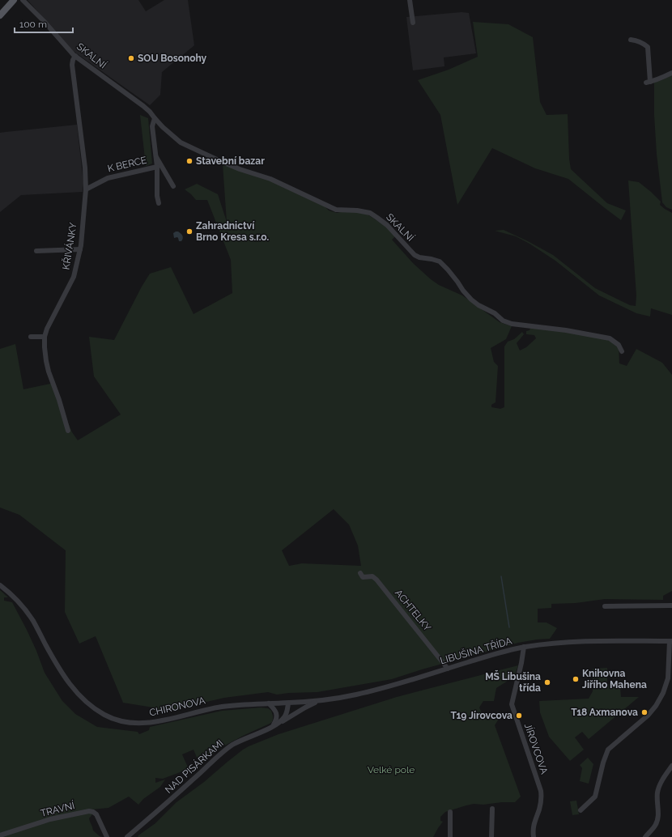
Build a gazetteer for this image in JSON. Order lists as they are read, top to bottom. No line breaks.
{"streets":{"street":["SKALNÍ","K BERCE","KŘIVÁNKY","ACHTELKY","LIBUŠINA TŘÍDA","CHIRONOVA","JÍROVCOVA","NAD PISÁRKAMI","TRAVNÍ"]},"crossings":[["SKALNÍ","KŘIVÁNKY"],["K BERCE","KŘIVÁNKY"],["ACHTELKY","LIBUŠINA TŘÍDA"],["LIBUŠINA TŘÍDA","CHIRONOVA"],["LIBUŠINA TŘÍDA","JÍROVCOVA"],["LIBUŠINA TŘÍDA","NAD PISÁRKAMI"],["CHIRONOVA","NAD PISÁRKAMI"]],"parks":["Velké pole"],"places":["SOU Bosonohy","Stavební bazar","Zahradnictví Brno Kresa s.r.o.","Knihovna Jiřího Mahena","MŠ Libušina třída","T18 Axmanova","T19 Jírovcova"],"scale_bar":"100 m"}
